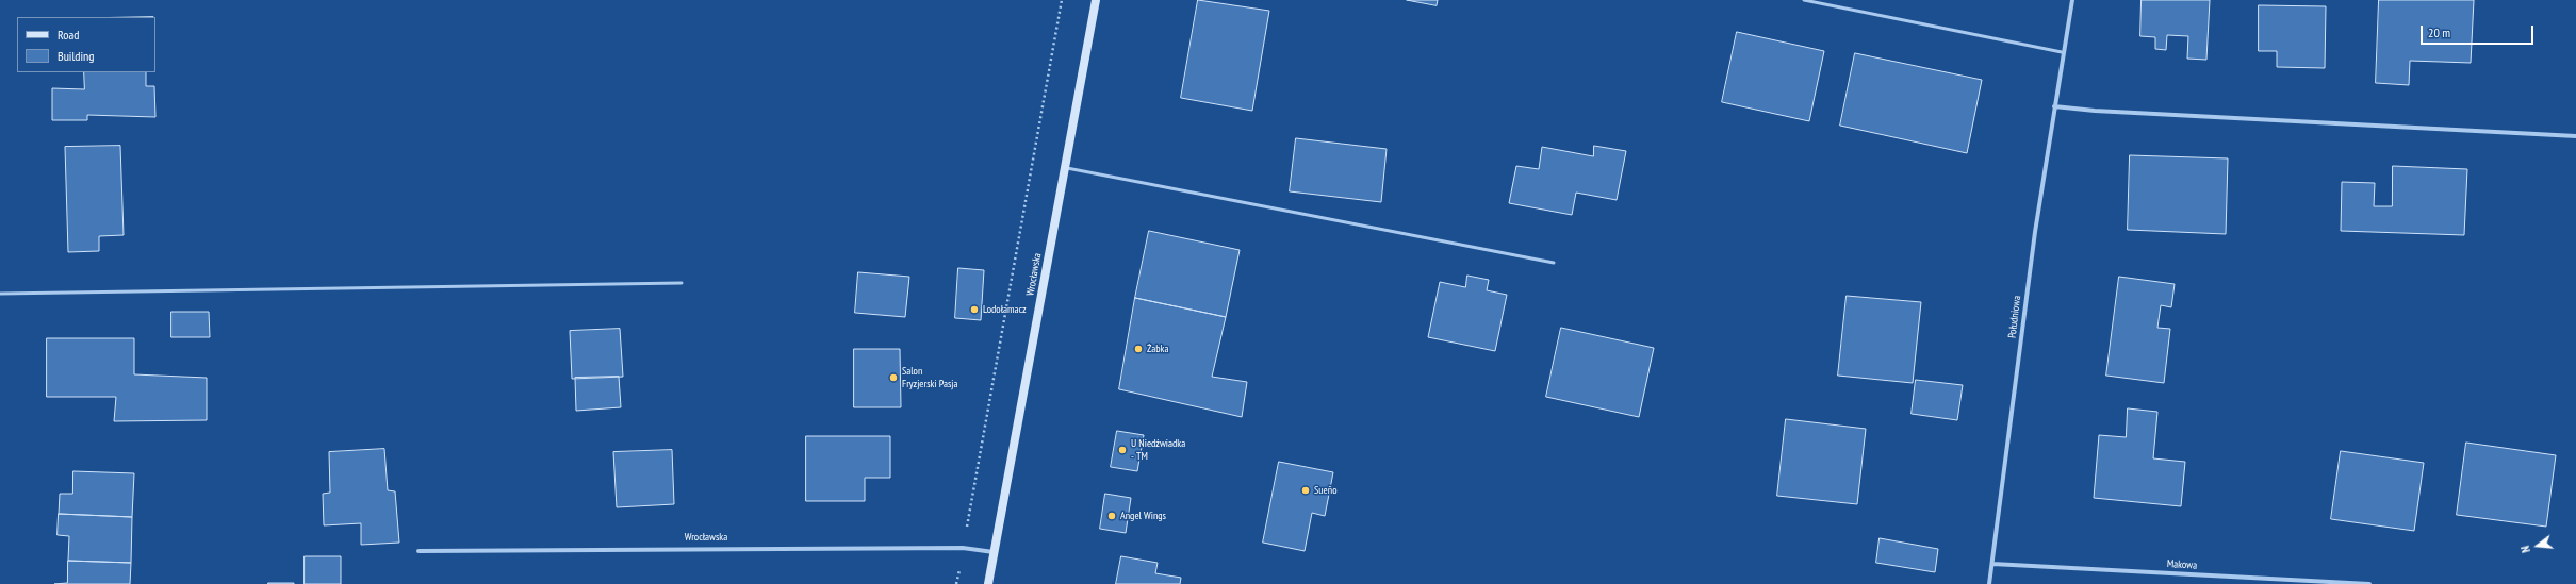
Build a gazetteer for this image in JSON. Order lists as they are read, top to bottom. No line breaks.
{"streets":{"street":["Wrocławska","Południowa","Makowa"]},"crossings":[["Południowa","Makowa"]],"places":["Lodołamacz","Żabka","Salon Fryzjerski Pasja","U Niedźwiadka - TM","Sueño","Angel Wings"],"legend":["Road","Building"],"scale_bar":"20 m","north":"left"}
